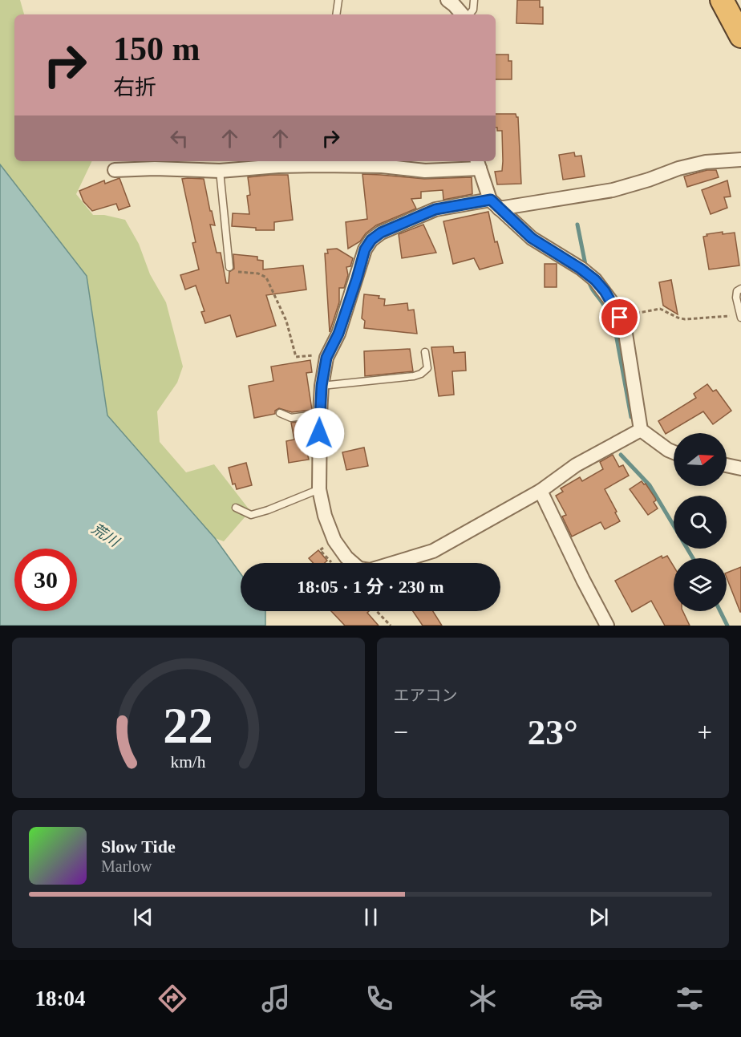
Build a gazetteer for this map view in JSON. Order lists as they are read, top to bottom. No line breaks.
{"water":["荒川"],"north":"right","page":{"turn":["150 m","右折"],"limit":"30","trip":"18:05 · 1 分 · 230 m","tile":"エアコン","heat":["−","23°","+"],"song":["Slow Tide","Marlow"],"tabs":"18:04","gauge":["22","km/h"]}}
